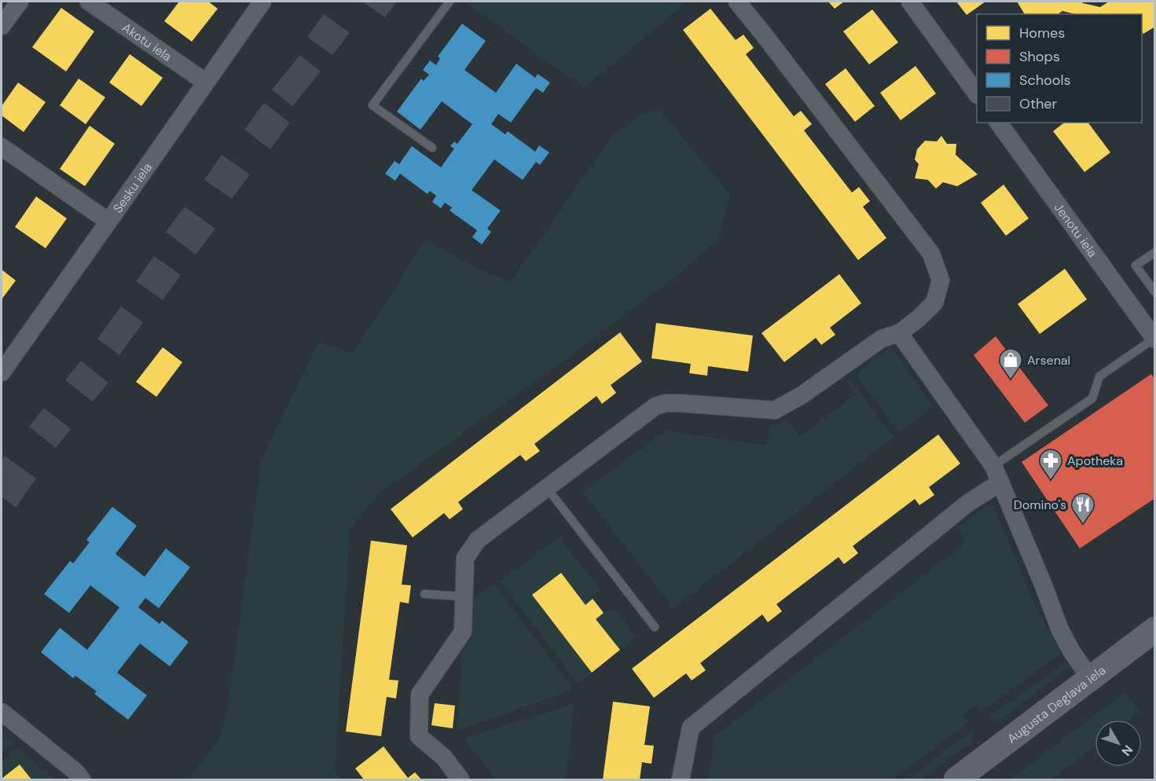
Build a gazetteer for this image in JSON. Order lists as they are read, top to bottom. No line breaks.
{"streets":{"main road":["Augusta Deglava iela"],"street":["Akotu iela","Sesku iela","Jenotu iela"]},"crossings":[["Akotu iela","Sesku iela"]],"places":{"shop":["Arsenal"],"pharmacy":["Apotheka"],"restaurant":["Domino's"]},"legend":["Homes","Shops","Schools","Other"],"north":"bottom right"}
